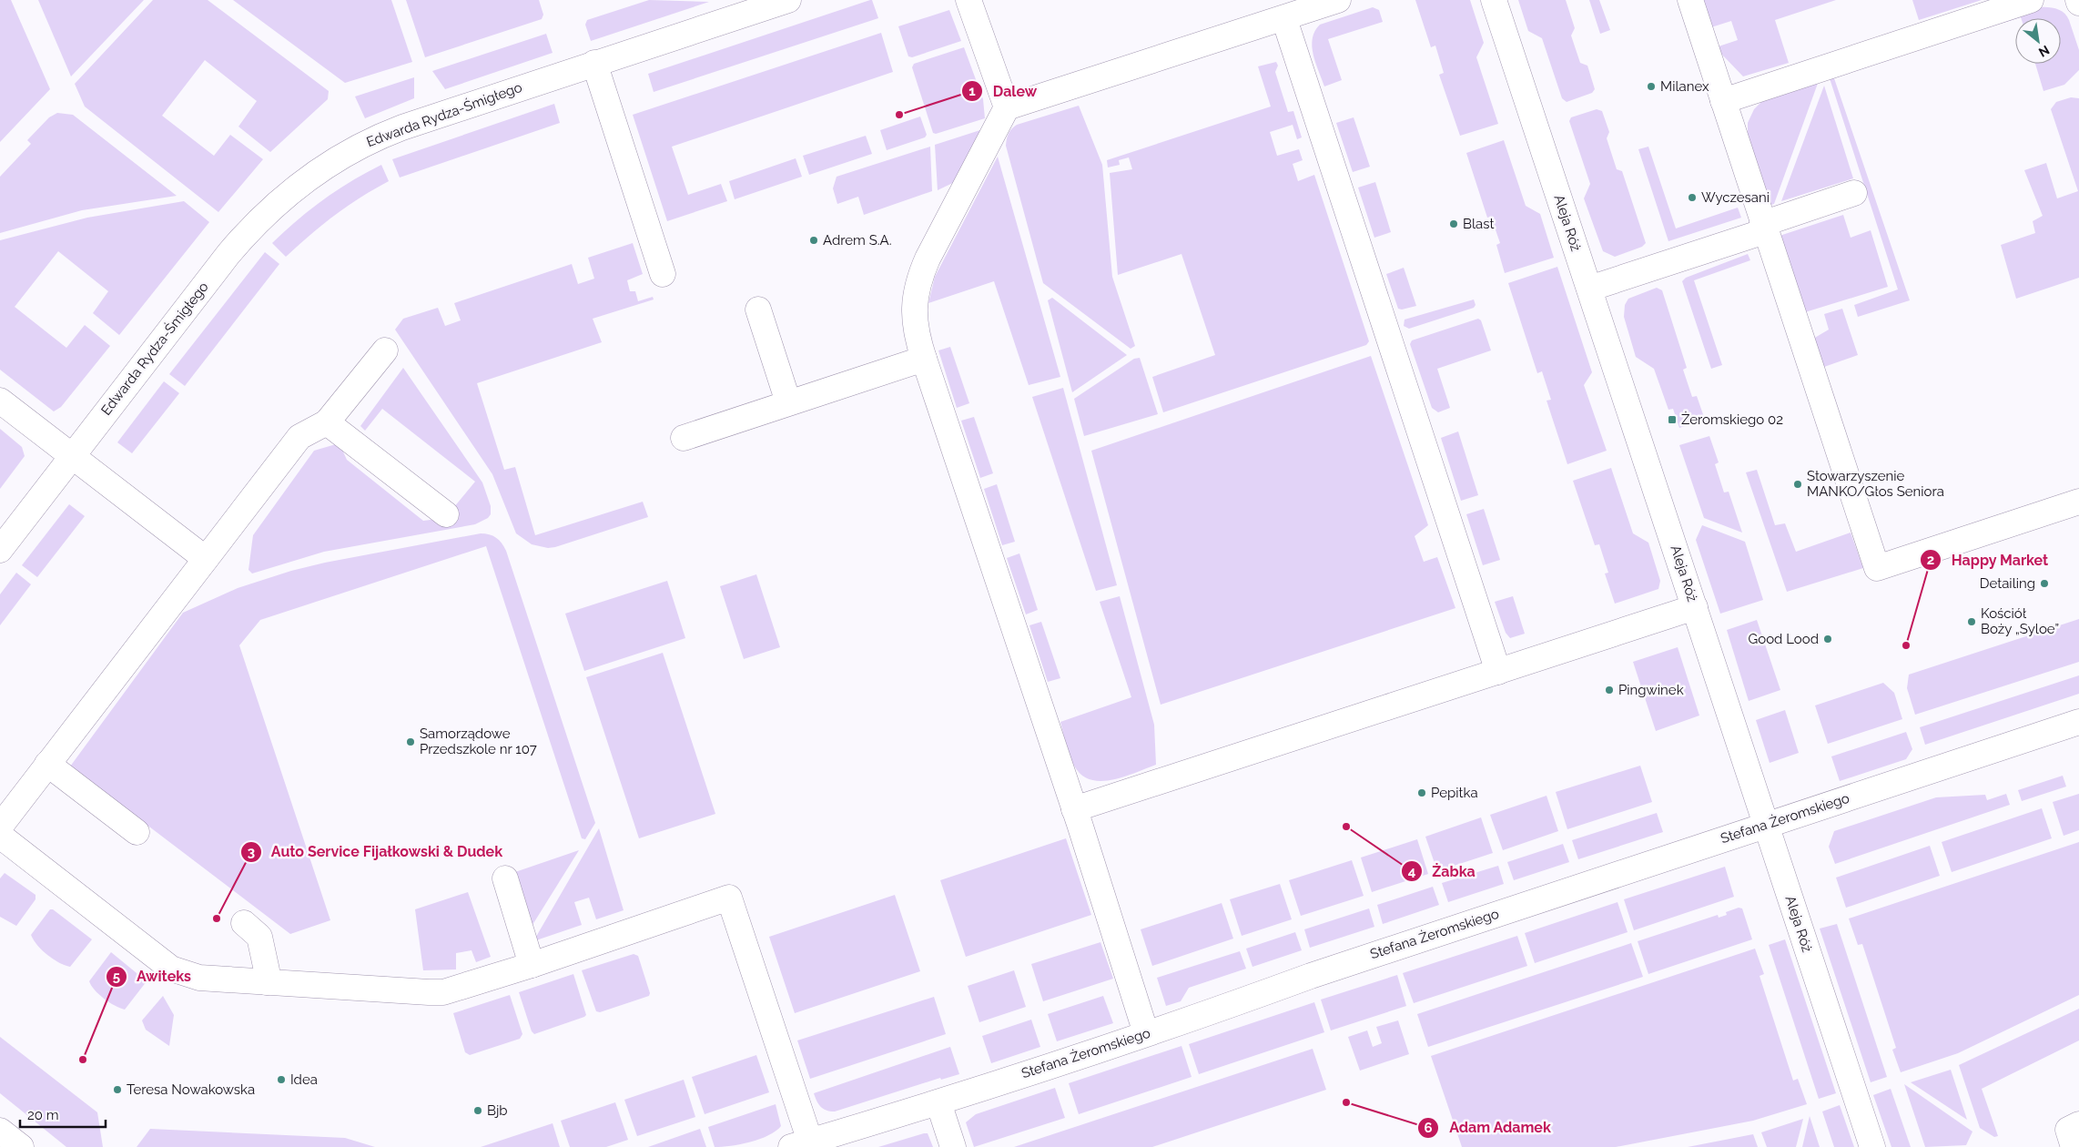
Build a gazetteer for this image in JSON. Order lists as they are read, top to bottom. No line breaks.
{"streets":{"street":["Edwarda Rydza-Śmigłego","Aleja Róż","Stefana Żeromskiego"]},"crossings":[["Aleja Róż","Stefana Żeromskiego"]],"places":{"other":["Milanex","Dalew","Wyczesani","Blast","Adrem S.A.","Stowarzyszenie MANKO/Głos Seniora","Detailing","Kościół Boży „Syloe”","Good Lood","Happy Market","Pingwinek","Samorządowe Przedszkole nr 107","Pepitka","Żabka","Auto Service Fijałkowski & Dudek","Awiteks","Idea","Teresa Nowakowska","Adam Adamek","Bjb"],"transit":["Żeromskiego 02"]},"scale_bar":"20 m","north":"bottom right"}
